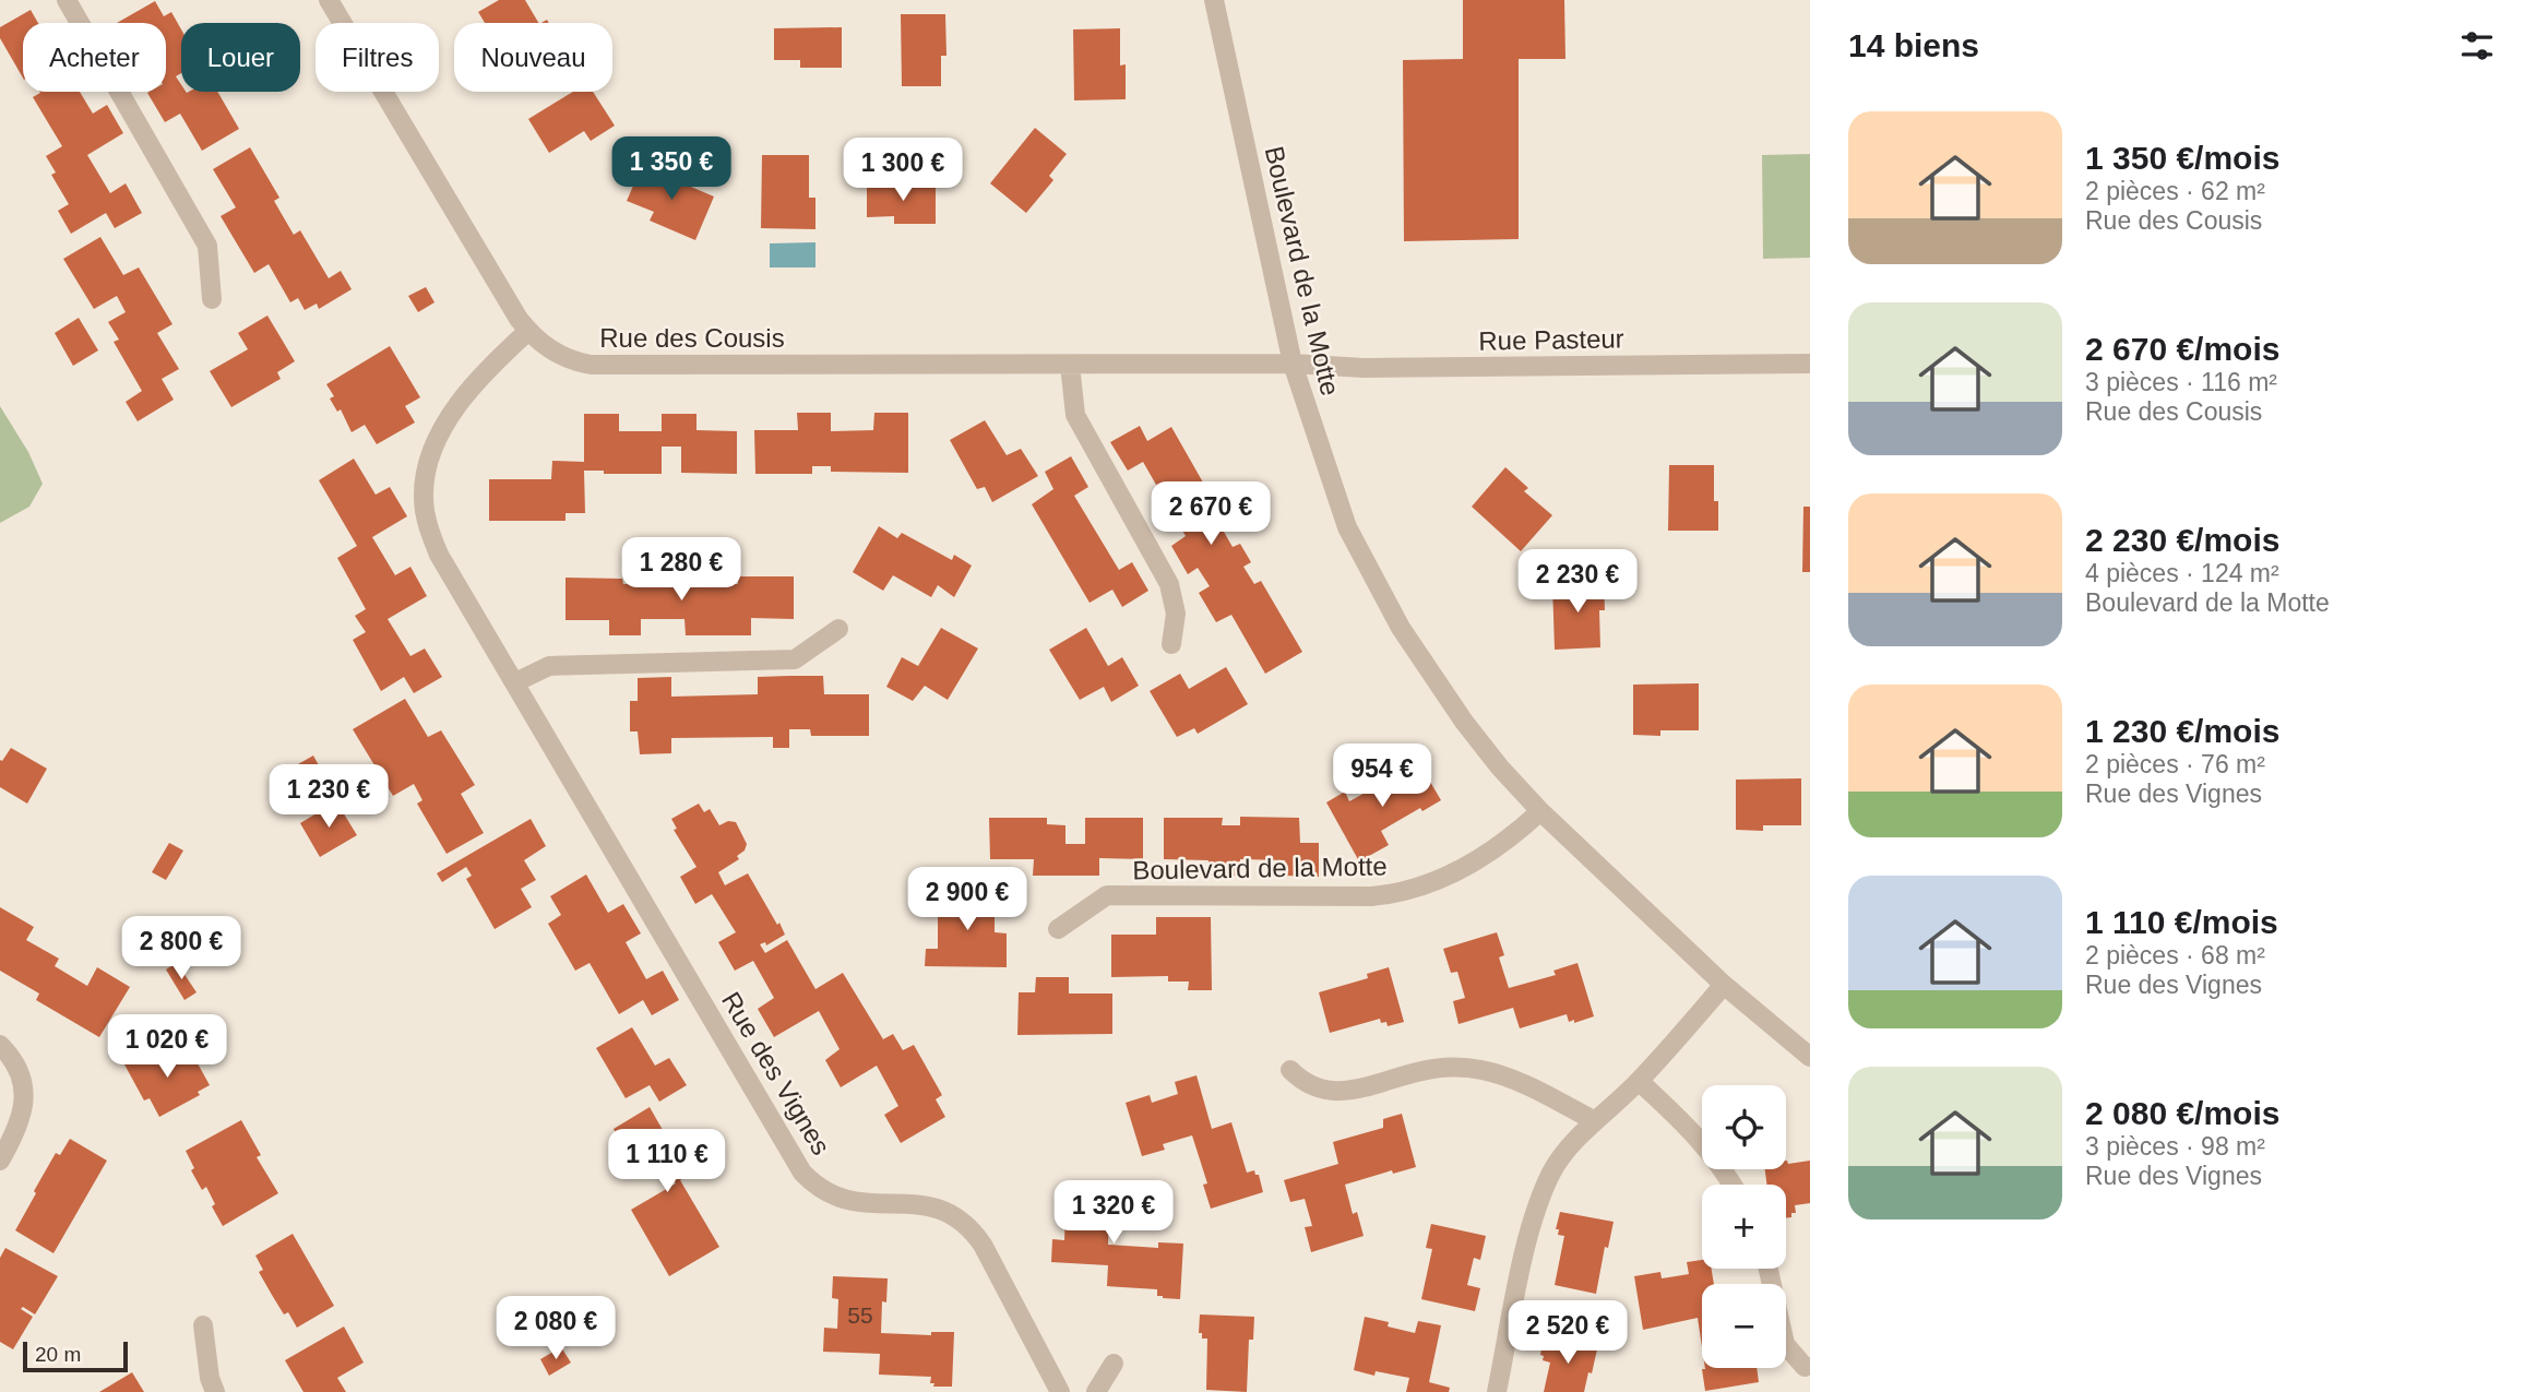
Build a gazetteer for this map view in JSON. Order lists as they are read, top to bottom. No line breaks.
{"streets":{"street":["Boulevard de la Motte","Rue des Cousis","Rue Pasteur","Rue des Vignes"]},"crossings":[["Boulevard de la Motte","Rue des Cousis"],["Boulevard de la Motte","Rue Pasteur"],["Rue des Cousis","Rue Pasteur"],["Rue des Cousis","Rue des Vignes"]],"house_numbers":["55"],"scale_bar":"20 m","page":{"heading":"14 biens","chip":["Acheter","Louer","Filtres","Nouveau"],"list":[{"name":"1 350 €/mois","note":"2 pièces · 62 m² · Rue des Cousis"},{"name":"2 670 €/mois","note":"3 pièces · 116 m² · Rue des Cousis"},{"name":"2 230 €/mois","note":"4 pièces · 124 m² · Boulevard de la Motte"},{"name":"1 230 €/mois","note":"2 pièces · 76 m² · Rue des Vignes"},{"name":"1 110 €/mois","note":"2 pièces · 68 m² · Rue des Vignes"},{"name":"2 080 €/mois","note":"3 pièces · 98 m² · Rue des Vignes"}],"price":["1 350 €","1 300 €","2 670 €","1 280 €","2 230 €","954 €","1 230 €","2 900 €","2 800 €","1 020 €","1 110 €","1 320 €","2 080 €","2 520 €"],"map_buttons":["+","−"],"scale":"20 m"}}
